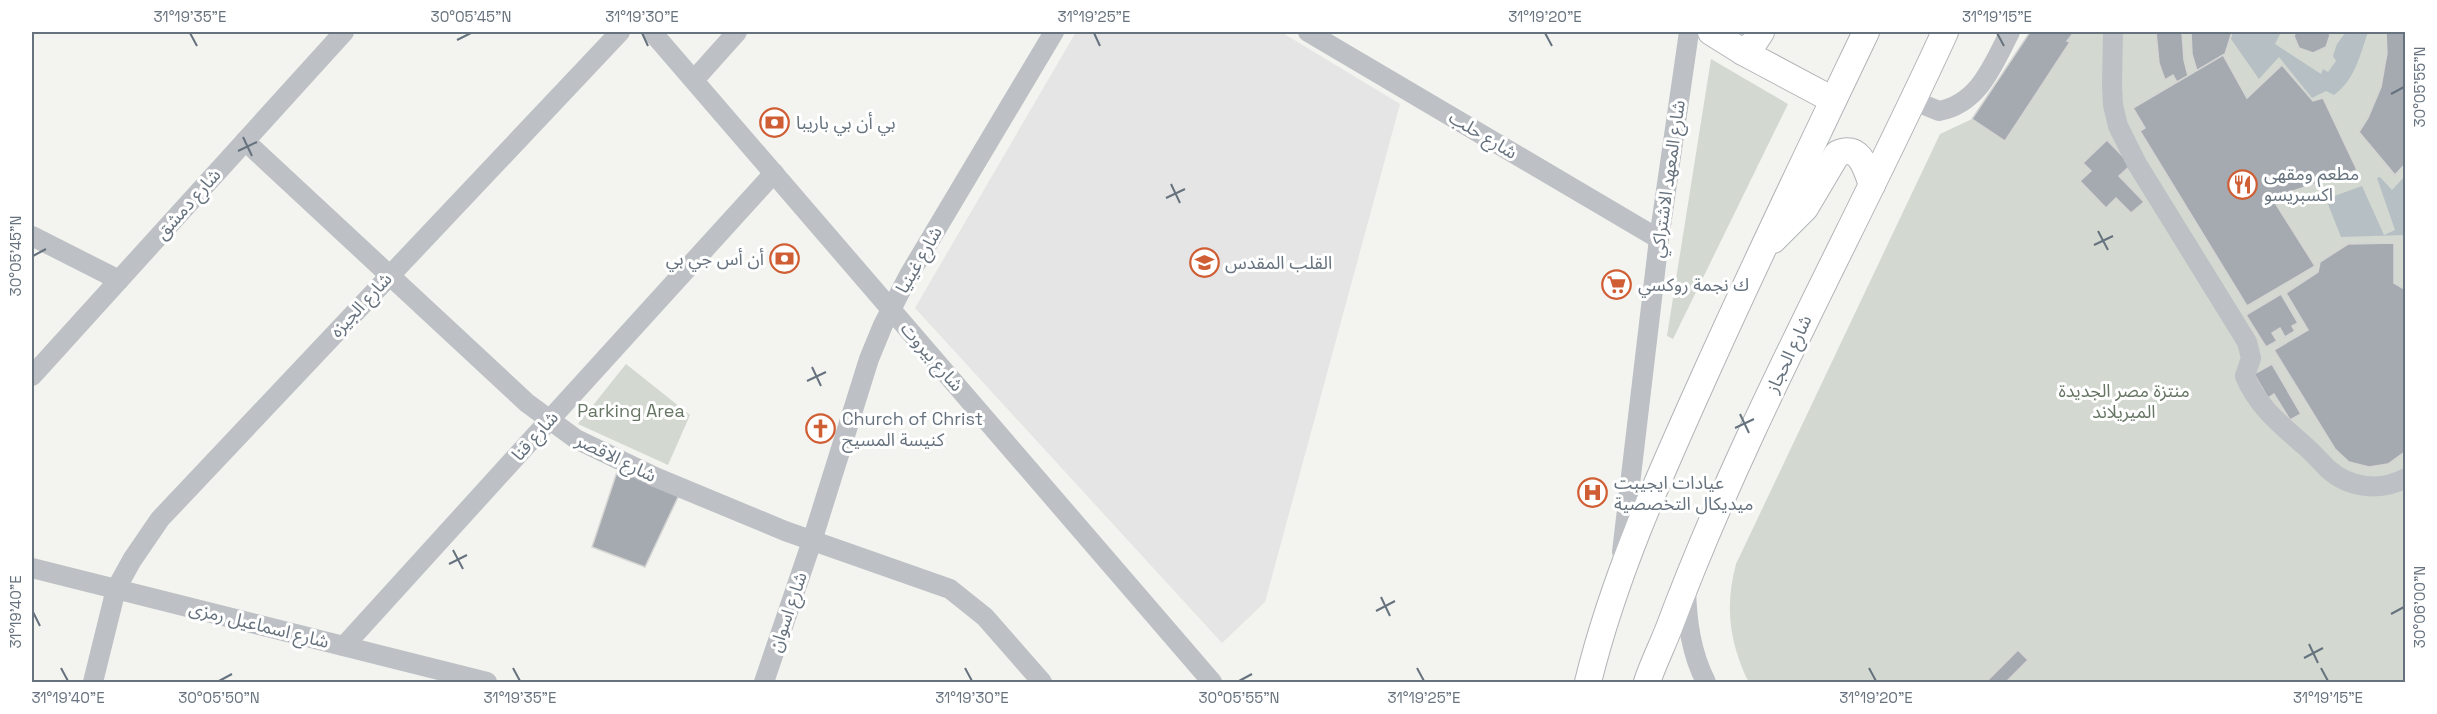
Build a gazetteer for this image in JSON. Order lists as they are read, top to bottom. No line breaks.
{"streets":{"main road":["شارع الحجاز"],"street":["شارع حلب","شارع المعهد الاشتراكي","شارع دمشق","شارع غينيا","شارع الجيزه","شارع بيروت","شارع قنا","شارع الاقصر","شارع اسوان","شارع اسماعيل رمزى"]},"crossings":[["شارع حلب","شارع المعهد الاشتراكي"],["شارع دمشق","شارع الاقصر"],["شارع غينيا","شارع بيروت"],["شارع غينيا","شارع الاقصر"],["شارع غينيا","شارع اسوان"],["شارع الجيزه","شارع الاقصر"],["شارع الجيزه","شارع اسماعيل رمزى"],["شارع بيروت","شارع قنا"],["شارع قنا","شارع الاقصر"],["شارع قنا","شارع اسماعيل رمزى"],["شارع الاقصر","شارع اسوان"]],"parks":["منتزة مصر الجديدة الميريلاند","Parking Area"],"places":{"bank":["بي أن بي باريبا","أن أس جي بي"],"restaurant":["مطعم ومقهى اكسبريسو"],"school or university":["القلب المقدس"],"supermarket":["ك نجمة روكسي"],"church":["Church of Christ كنيسة المسيح"],"hospital":["عيادات ايجيبت ميديكال التخصصية"]},"coordinates":["31°19'35\"E","30°05'45\"N","31°19'30\"E","31°19'25\"E","31°19'20\"E","31°19'15\"E","30°05'55\"N","30°06'00\"N","31°19'40\"E","30°05'50\"N"]}
